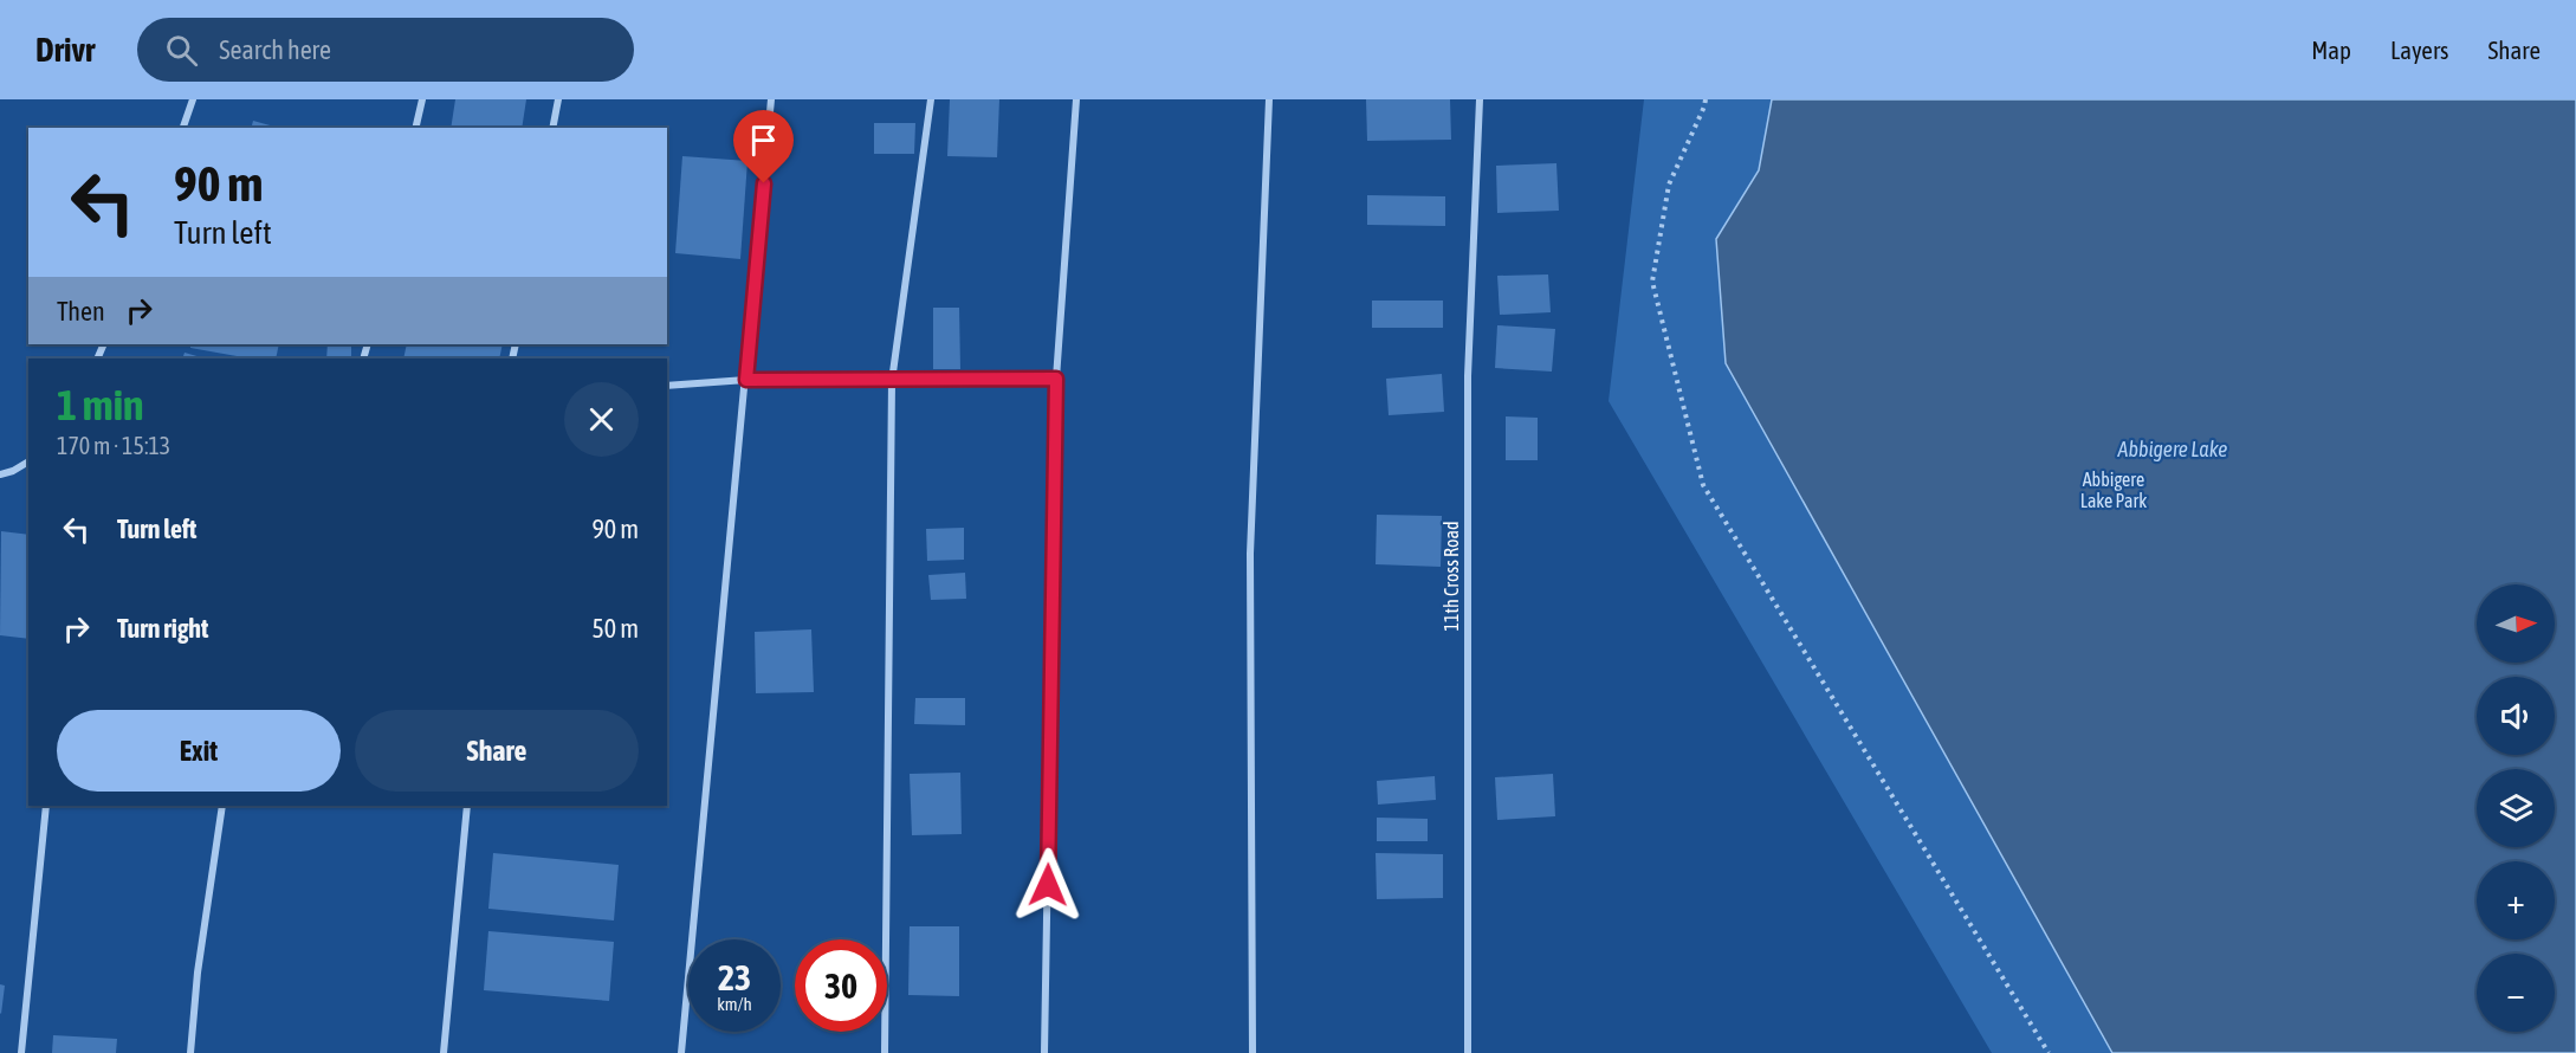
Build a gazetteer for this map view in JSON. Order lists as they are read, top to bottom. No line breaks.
{"streets":{"street":["11th Cross Road"]},"water":["Abbigere Lake"],"parks":["Abbigere Lake Park"],"north":"right","page":{"header":"Drivr","search":"Search here","nav":["Map","Layers","Share"],"turn":["90 m","Turn left"],"then":"Then","heading":["1 min","170 m · 15:13"],"list":[{"name":"Turn left","value":"90 m"},{"name":"Turn right","value":"50 m"}],"map_buttons":["+","−"],"buttons":["Exit","Share"],"speed":"23 km/h","limit":"30"}}
